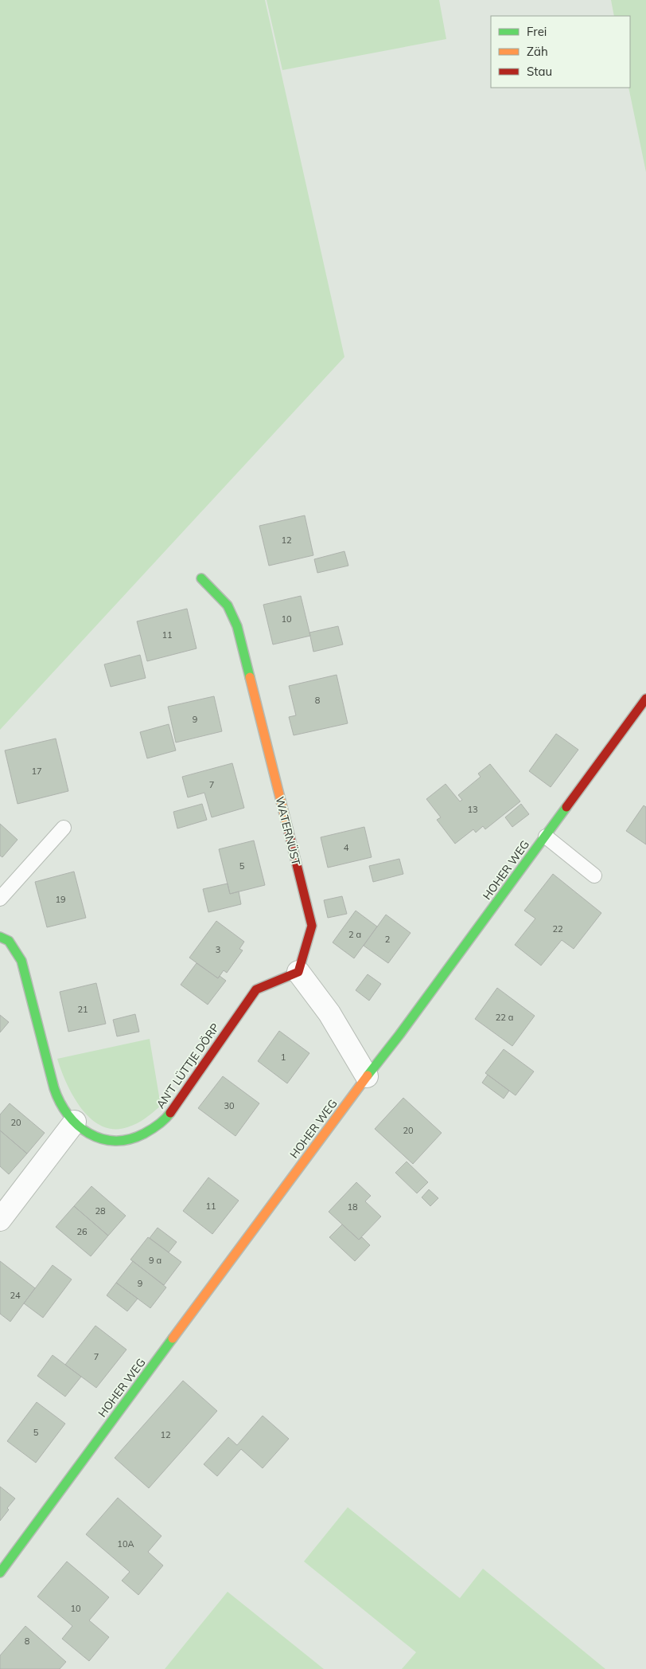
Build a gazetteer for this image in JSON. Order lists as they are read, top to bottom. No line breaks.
{"streets":{"street":["WATERNÜST","HOHER WEG","AN'T LÜTTJE DÖRP"]},"crossings":[["WATERNÜST","AN'T LÜTTJE DÖRP"]],"house_numbers":["12","10","11","8","9","17","7","13","4","5","19","22","2 a","2","3","21","22 a","1","30","20","20","11","18","28","26","9 a","9","24","7","5","12","10A","10","8"],"legend":["Frei","Zäh","Stau"]}
